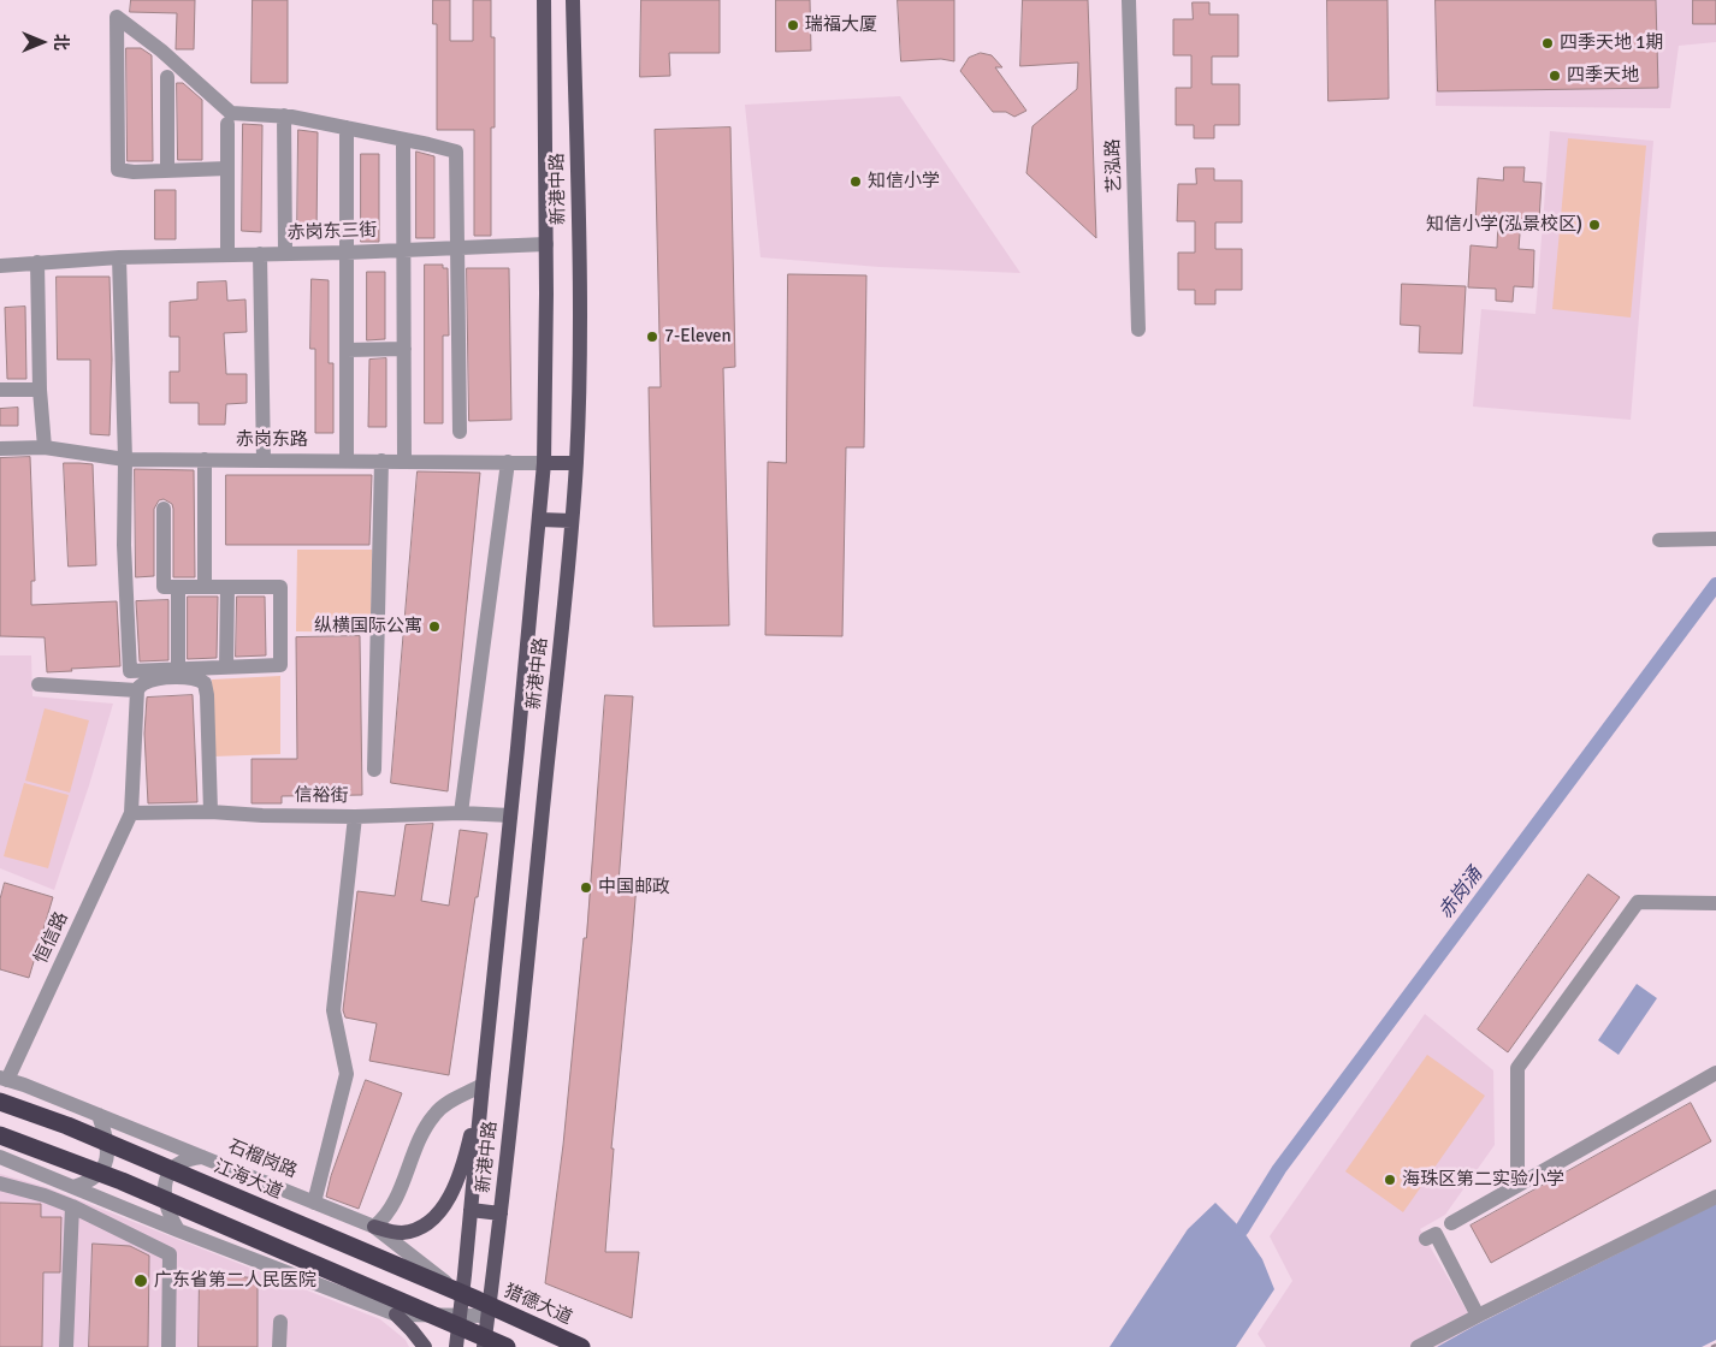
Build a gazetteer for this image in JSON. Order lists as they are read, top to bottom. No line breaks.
{"streets":{"highway":["江海大道","猎德大道"],"main road":["新港中路"],"street":["艺泓路","赤岗东三街","赤岗东路","信裕街","恒信路","石榴岗路"]},"crossings":[["新港中路","赤岗东三街"],["新港中路","赤岗东路"],["新港中路","信裕街"],["新港中路","石榴岗路"],["新港中路","江海大道"],["新港中路","猎德大道"],["信裕街","恒信路"],["恒信路","石榴岗路"],["石榴岗路","江海大道"],["石榴岗路","猎德大道"],["江海大道","猎德大道"]],"water":["赤岗涌"],"places":["瑞福大厦","四季天地 1期","四季天地","知信小学","知信小学(泓景校区)","7-Eleven","纵横国际公寓","中国邮政","海珠区第二实验小学","广东省第二人民医院"],"north":"right"}
